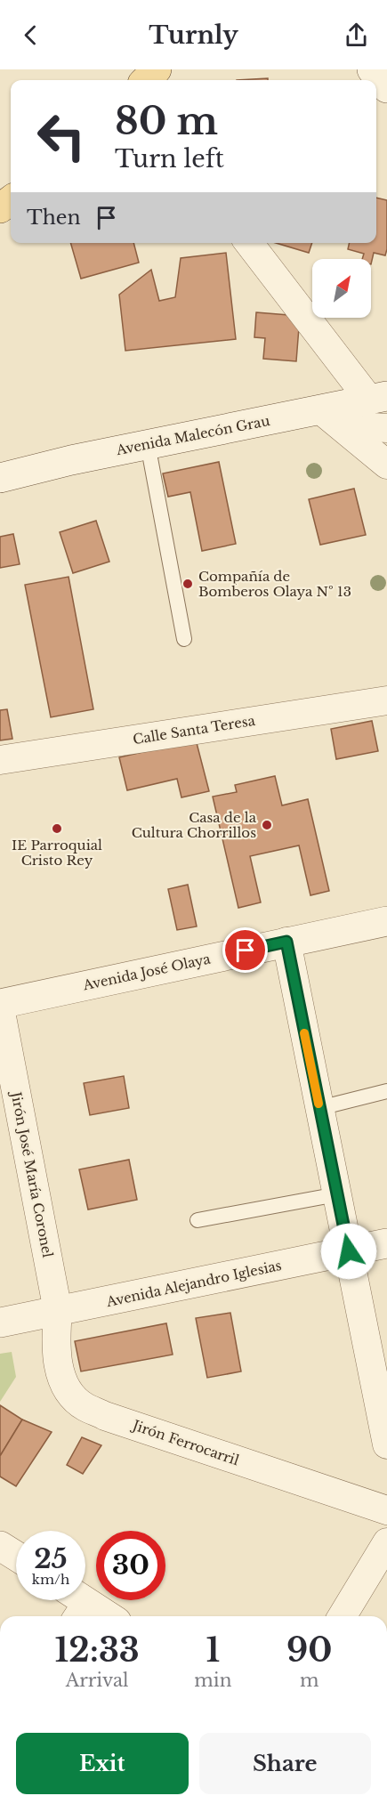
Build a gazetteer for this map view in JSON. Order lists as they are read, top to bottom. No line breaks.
{"streets":{"street":["Avenida Malecón Grau","Calle Santa Teresa","Avenida José Olaya","Jirón José María Coronel","Avenida Alejandro Iglesias","Jirón Ferrocarril"]},"crossings":[["Avenida José Olaya","Jirón José María Coronel"],["Jirón José María Coronel","Avenida Alejandro Iglesias"],["Jirón José María Coronel","Jirón Ferrocarril"],["Avenida Alejandro Iglesias","Jirón Ferrocarril"]],"places":["Compañía de Bomberos Olaya Nº 13","Casa de la Cultura Chorrillos","IE Parroquial Cristo Rey"],"north":"top right","page":{"header":"Turnly","turn":["80 m","Turn left"],"then":"Then","speed":"25 km/h","limit":"30","eta":["12:33","Arrival","1","min","90","m"],"buttons":["Exit","Share"]}}
